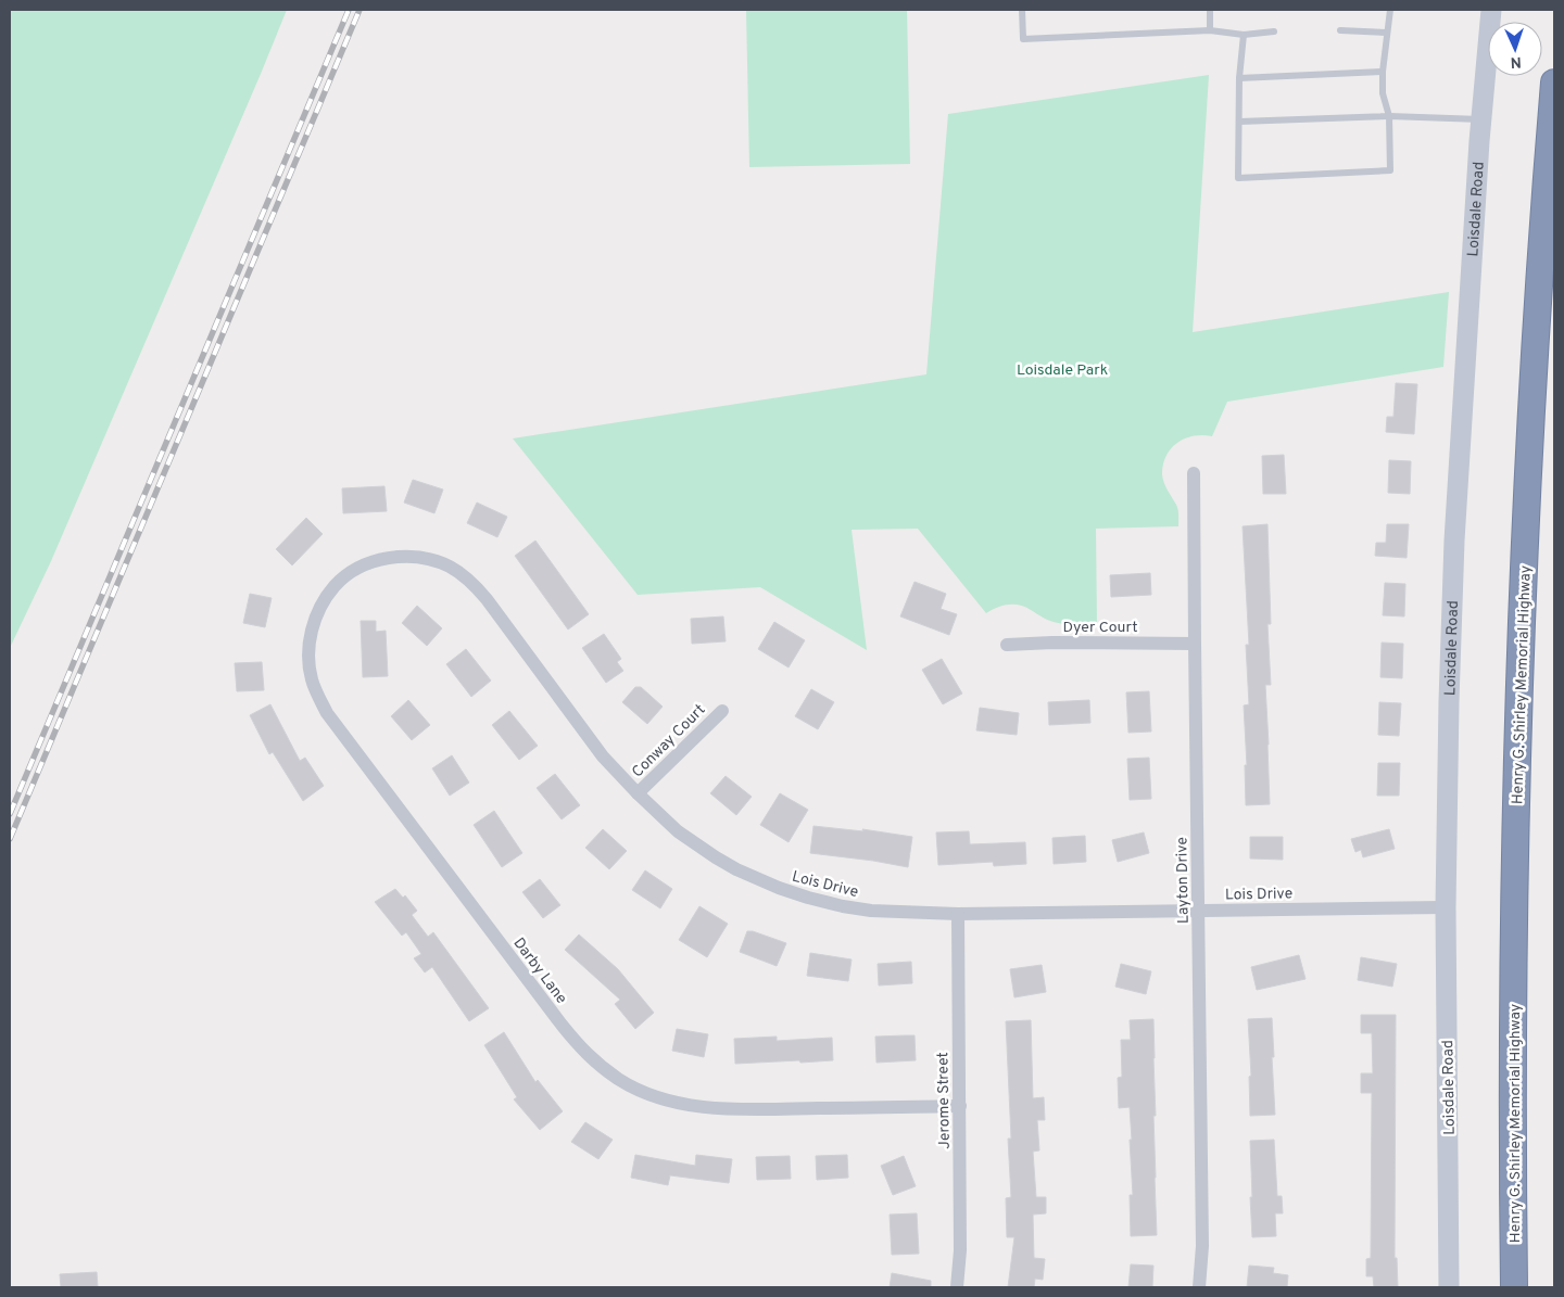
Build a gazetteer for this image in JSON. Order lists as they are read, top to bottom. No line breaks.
{"streets":{"highway":["Henry G. Shirley Memorial Highway"],"main road":["Loisdale Road"],"street":["Dyer Court","Conway Court","Layton Drive","Lois Drive","Darby Lane","Jerome Street"]},"crossings":[["Loisdale Road","Lois Drive"],["Dyer Court","Layton Drive"],["Conway Court","Lois Drive"],["Layton Drive","Lois Drive"],["Lois Drive","Darby Lane"],["Lois Drive","Jerome Street"],["Darby Lane","Jerome Street"]],"parks":["Loisdale Park"],"north":"bottom"}
